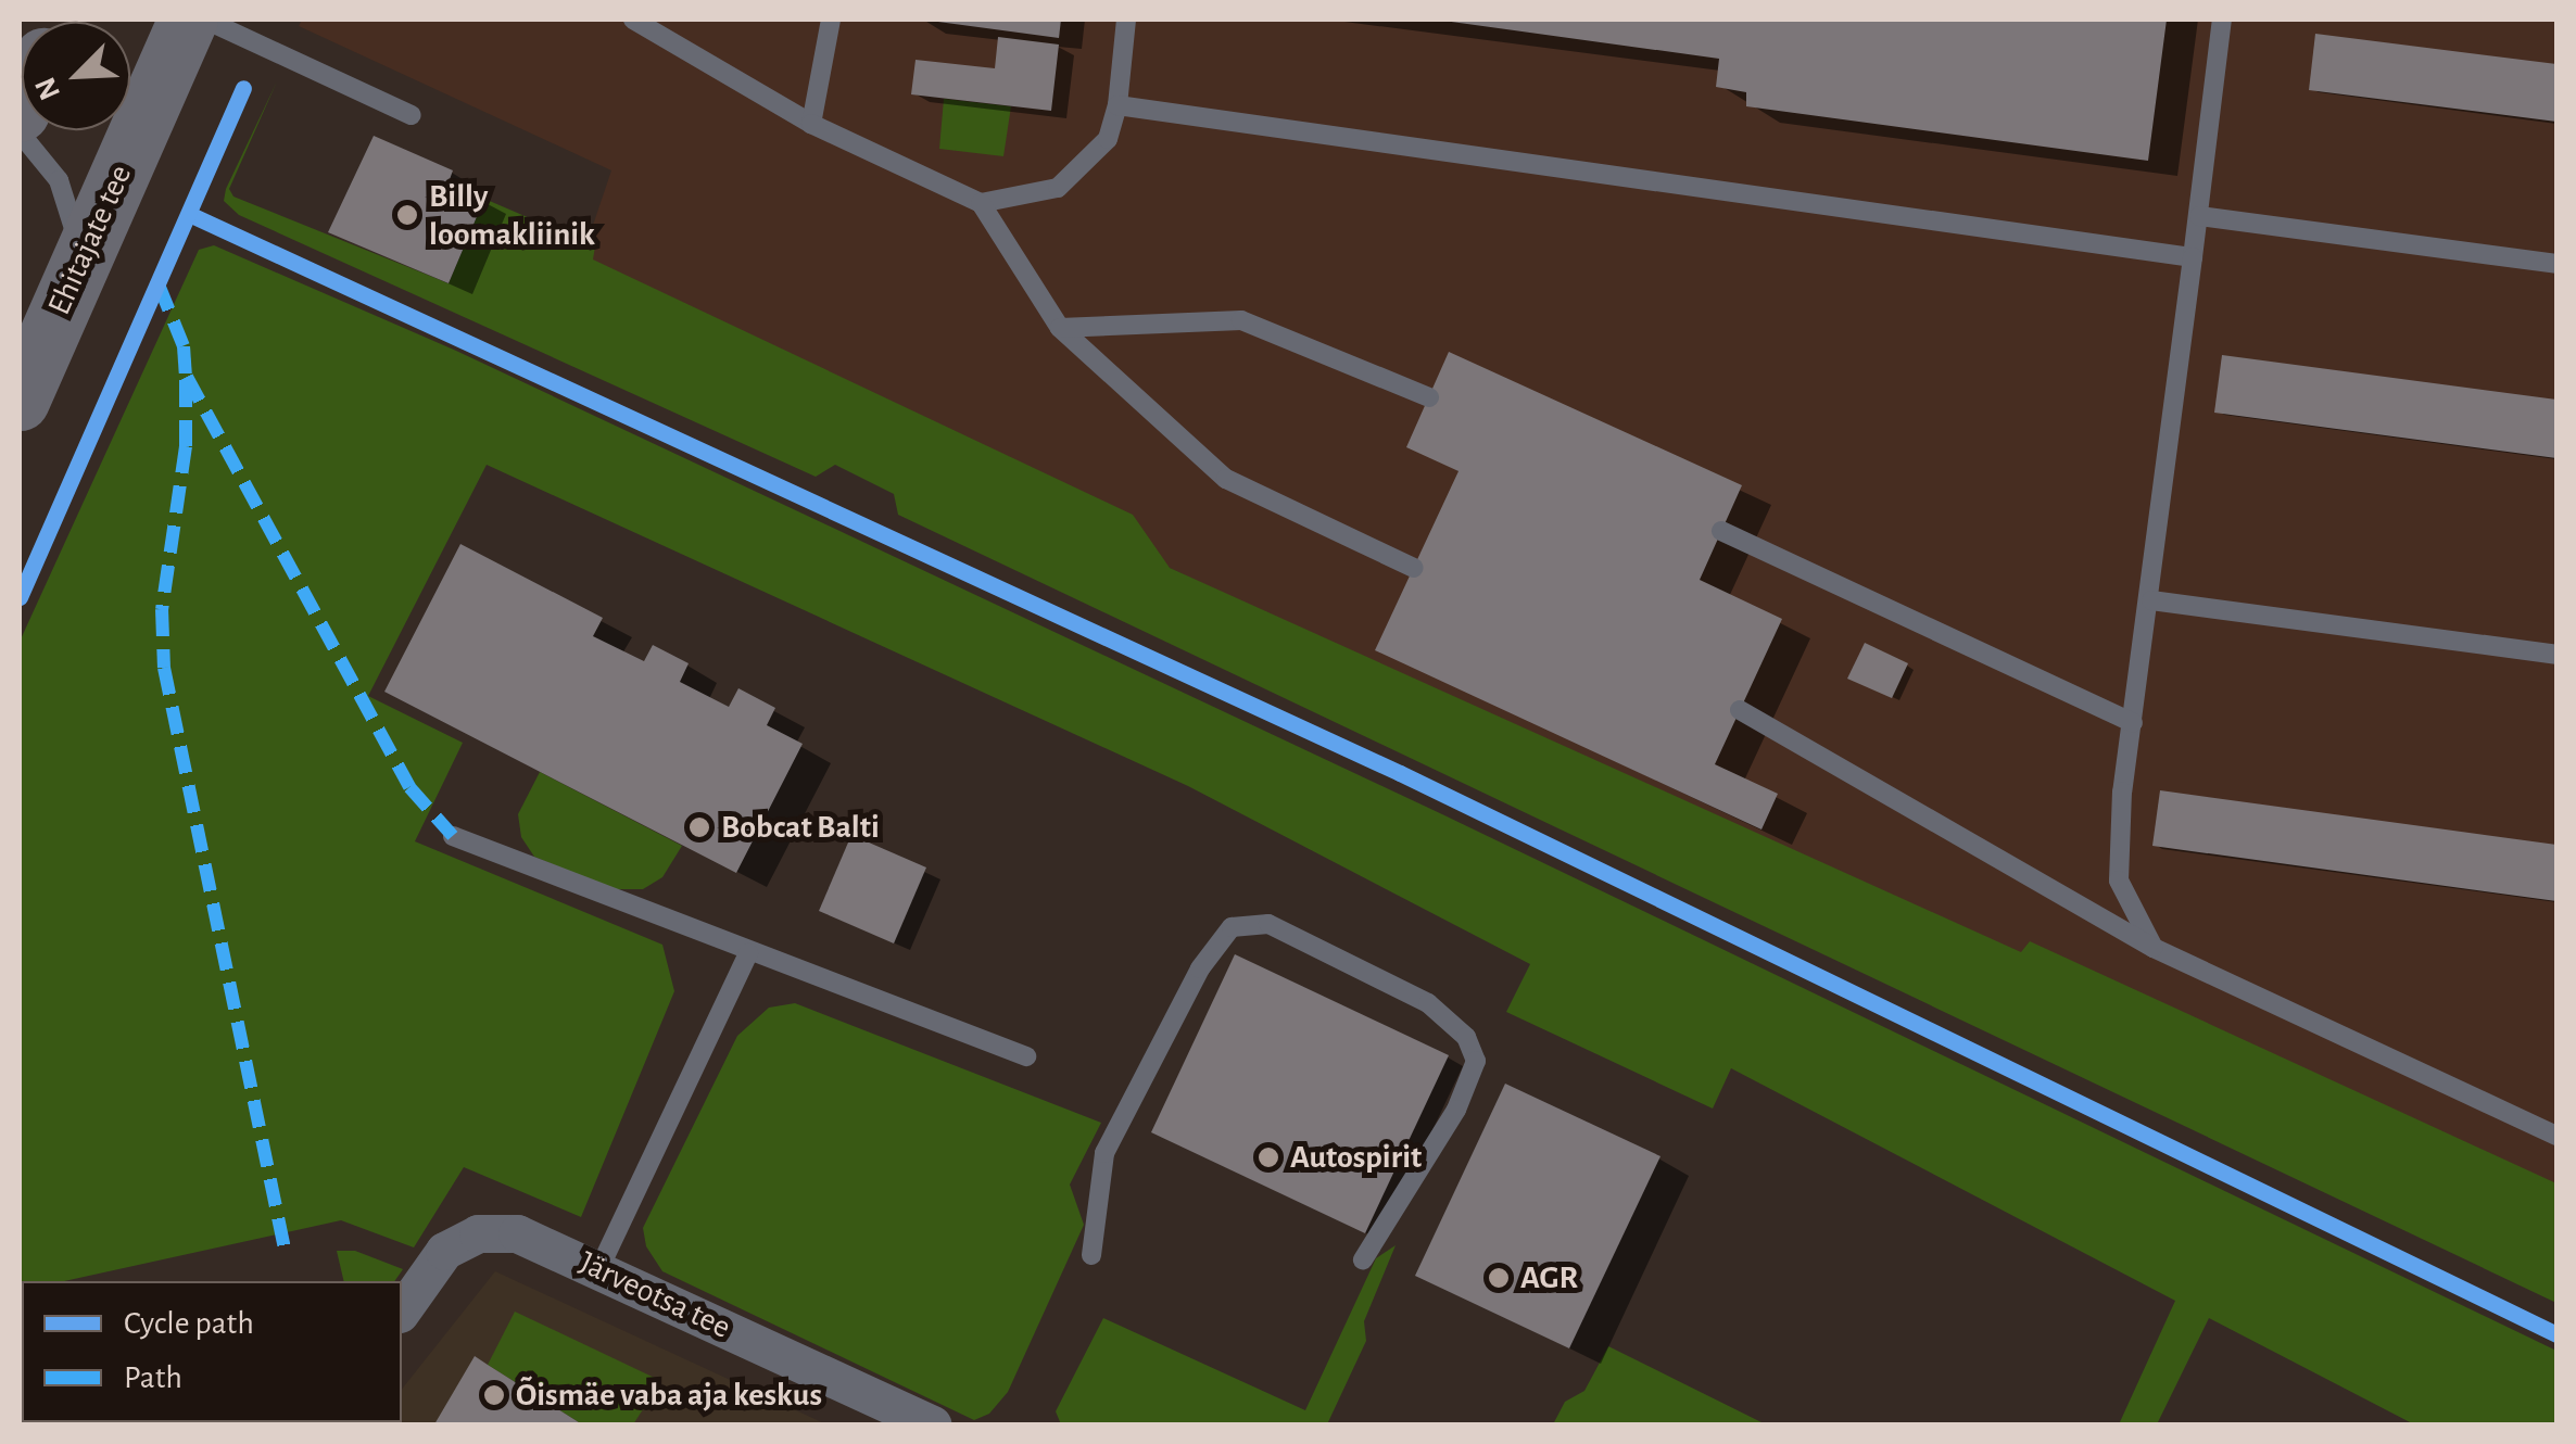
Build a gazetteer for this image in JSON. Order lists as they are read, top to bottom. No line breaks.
{"streets":{"main road":["Ehitajate tee"],"street":["Järveotsa tee"]},"places":["Billy loomakliinik","Bobcat Balti","Autospirit","AGR","Õismäe vaba aja keskus"],"legend":["Cycle path","Path"],"north":"bottom left"}
